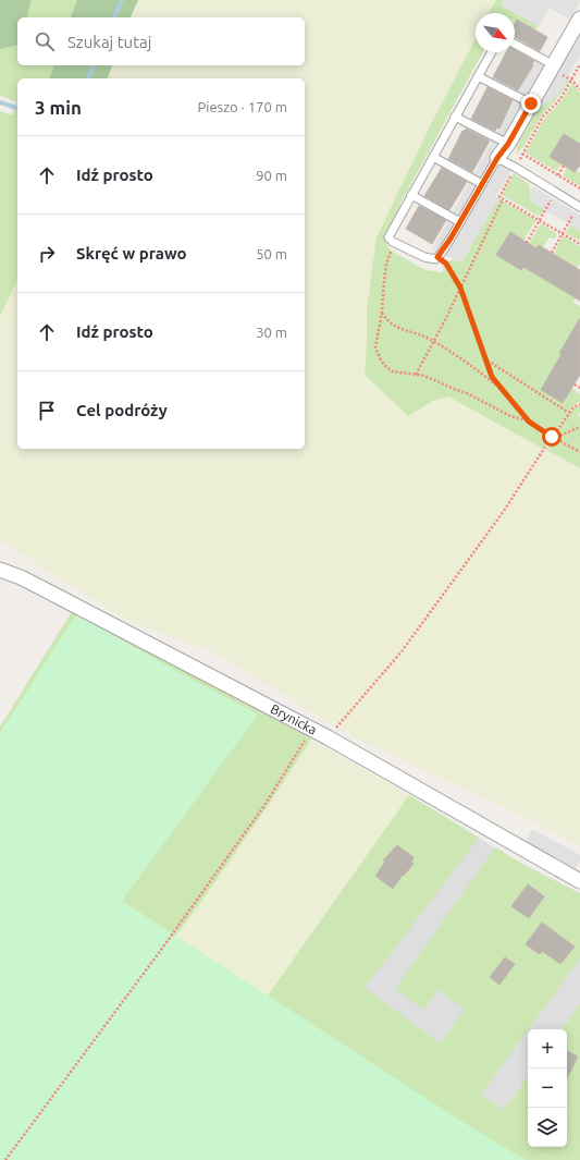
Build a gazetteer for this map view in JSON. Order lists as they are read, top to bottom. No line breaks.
{"streets":{"street":["Brynicka"]},"north":"bottom right","page":{"search":"Szukaj tutaj","heading":["3 min","Pieszo · 170 m"],"list":[["Idź prosto","90 m"],["Skręć w prawo","50 m"],["Idź prosto","30 m"],"Cel podróży"],"map_buttons":["+","−"]}}
